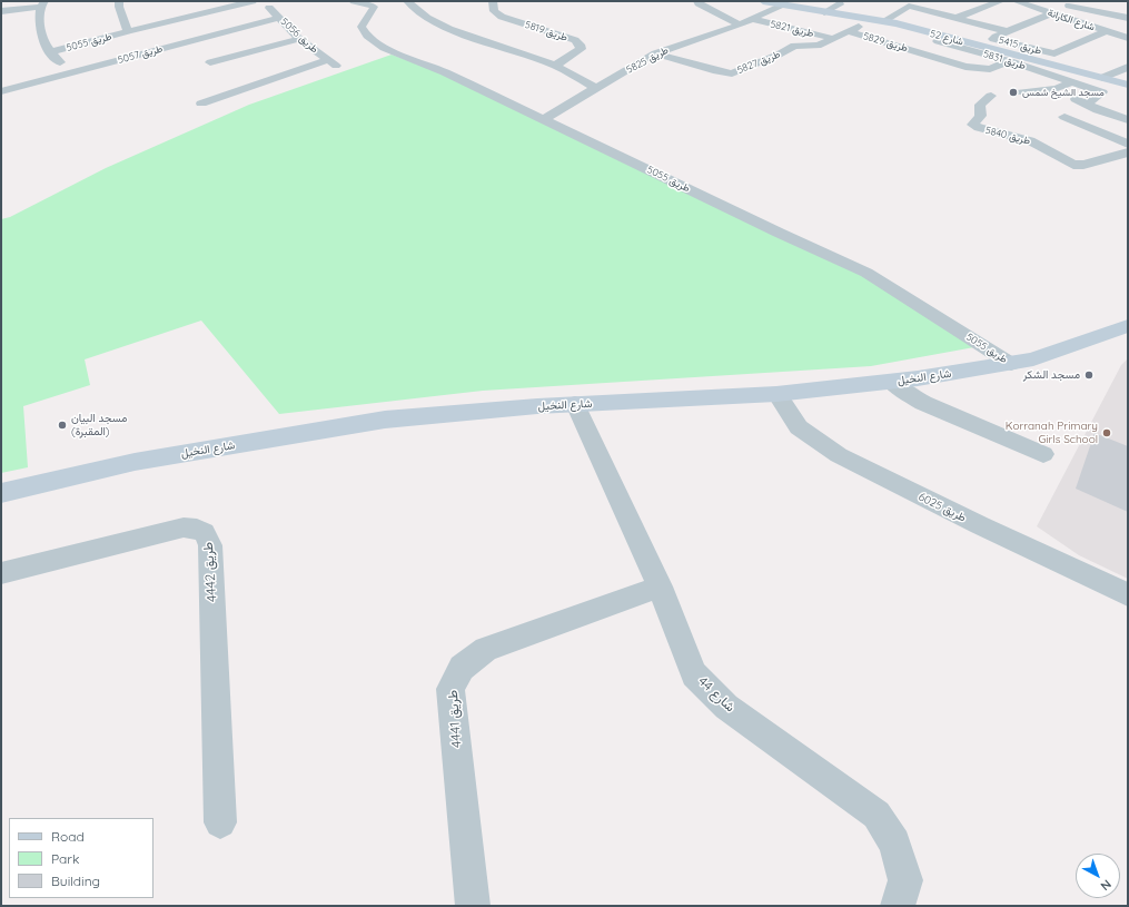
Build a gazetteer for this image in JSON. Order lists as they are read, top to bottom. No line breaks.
{"streets":{"street":["شارع الكارانة","طريق 5821","طريق 5819","طريق 5056","شارع 52","طريق 5055","طريق 5829","طريق 5415","طريق 5057","طريق 5825","طريق 5831","طريق 5827","طريق 5840","شارع النخيل","طريق 6025","طريق 4442","شارع 44","طريق 4441"]},"crossings":[["شارع الكارانة","طريق 5415"],["طريق 5821","طريق 5825"],["طريق 5821","طريق 5827"],["طريق 5056","طريق 5057"],["شارع 52","طريق 5829"],["شارع 52","طريق 5825"],["شارع 52","طريق 5831"],["طريق 5055","طريق 5825"],["طريق 5055","شارع النخيل"],["طريق 5829","طريق 5831"],["طريق 5829","طريق 5827"],["طريق 5825","طريق 5827"],["شارع النخيل","طريق 6025"],["شارع النخيل","شارع 44"],["شارع 44","طريق 4441"]],"places":["مسجد الشيخ شمس","مسجد الشكر","مسجد البيان (المقبرة)","Korranah Primary Girls School"],"legend":["Road","Park","Building"],"north":"bottom right"}
